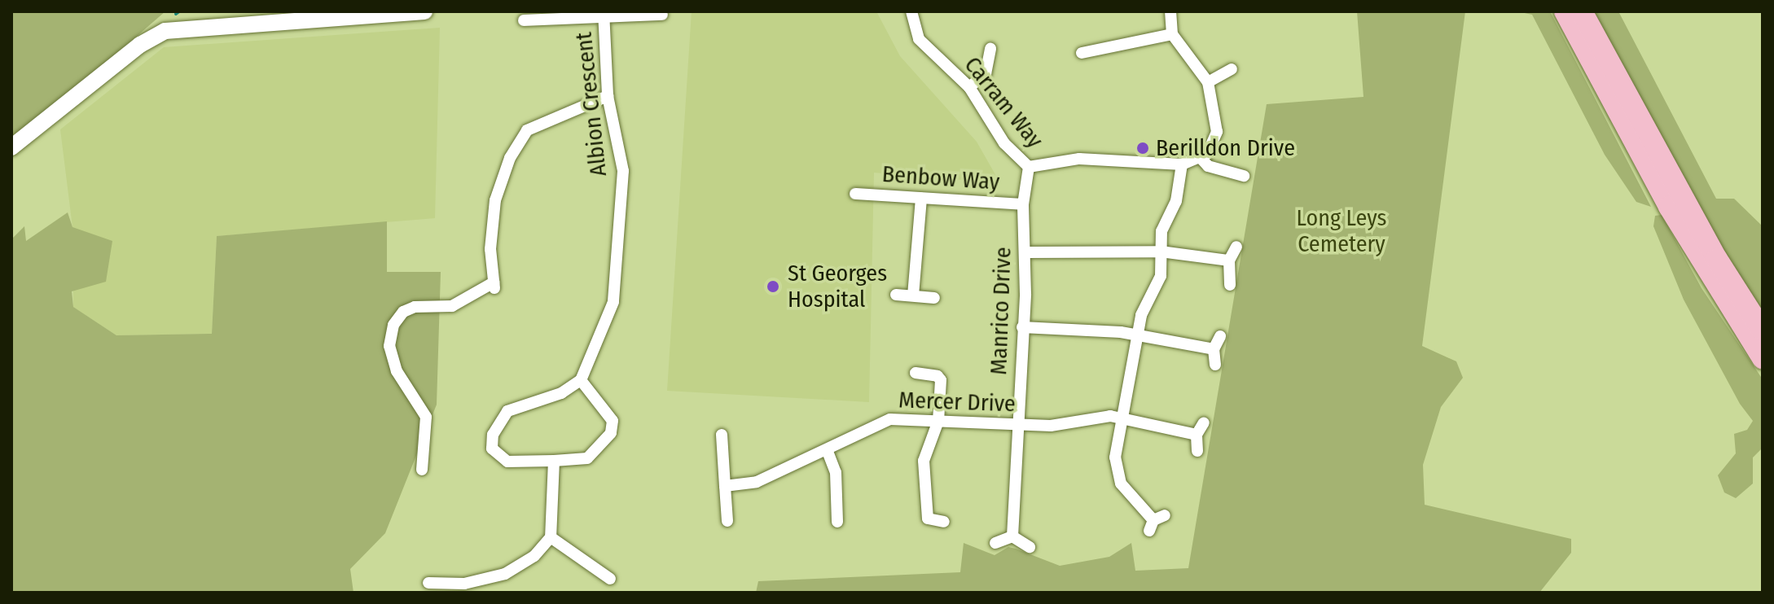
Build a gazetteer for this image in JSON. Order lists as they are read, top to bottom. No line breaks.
{"streets":{"street":["Carram Way","Albion Crescent","Benbow Way","Manrico Drive","Mercer Drive"]},"crossings":[["Carram Way","Manrico Drive"],["Benbow Way","Manrico Drive"],["Manrico Drive","Mercer Drive"]],"parks":["Long Leys Cemetery"],"places":["Berilldon Drive","St Georges Hospital"]}
